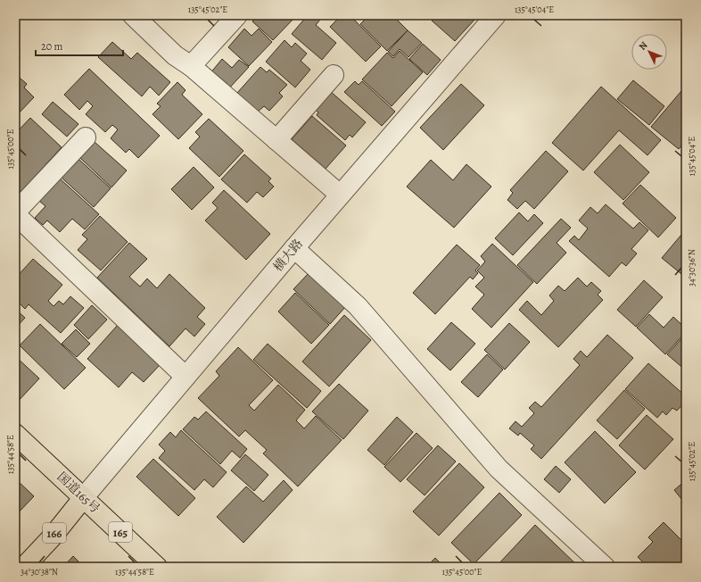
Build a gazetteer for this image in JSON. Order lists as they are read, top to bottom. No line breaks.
{"streets":{"highway":["国道165号","165","166"],"street":["横大路"]},"crossings":[["横大路","国道165号"],["横大路","166"],["国道165号","166"]],"scale_bar":"20 m","north":"top left","coordinates":["135°45'02\"E","135°45'04\"E","135°45'00\"E","34°30'36\"N","135°44'58\"E","34°30'38\"N"]}
